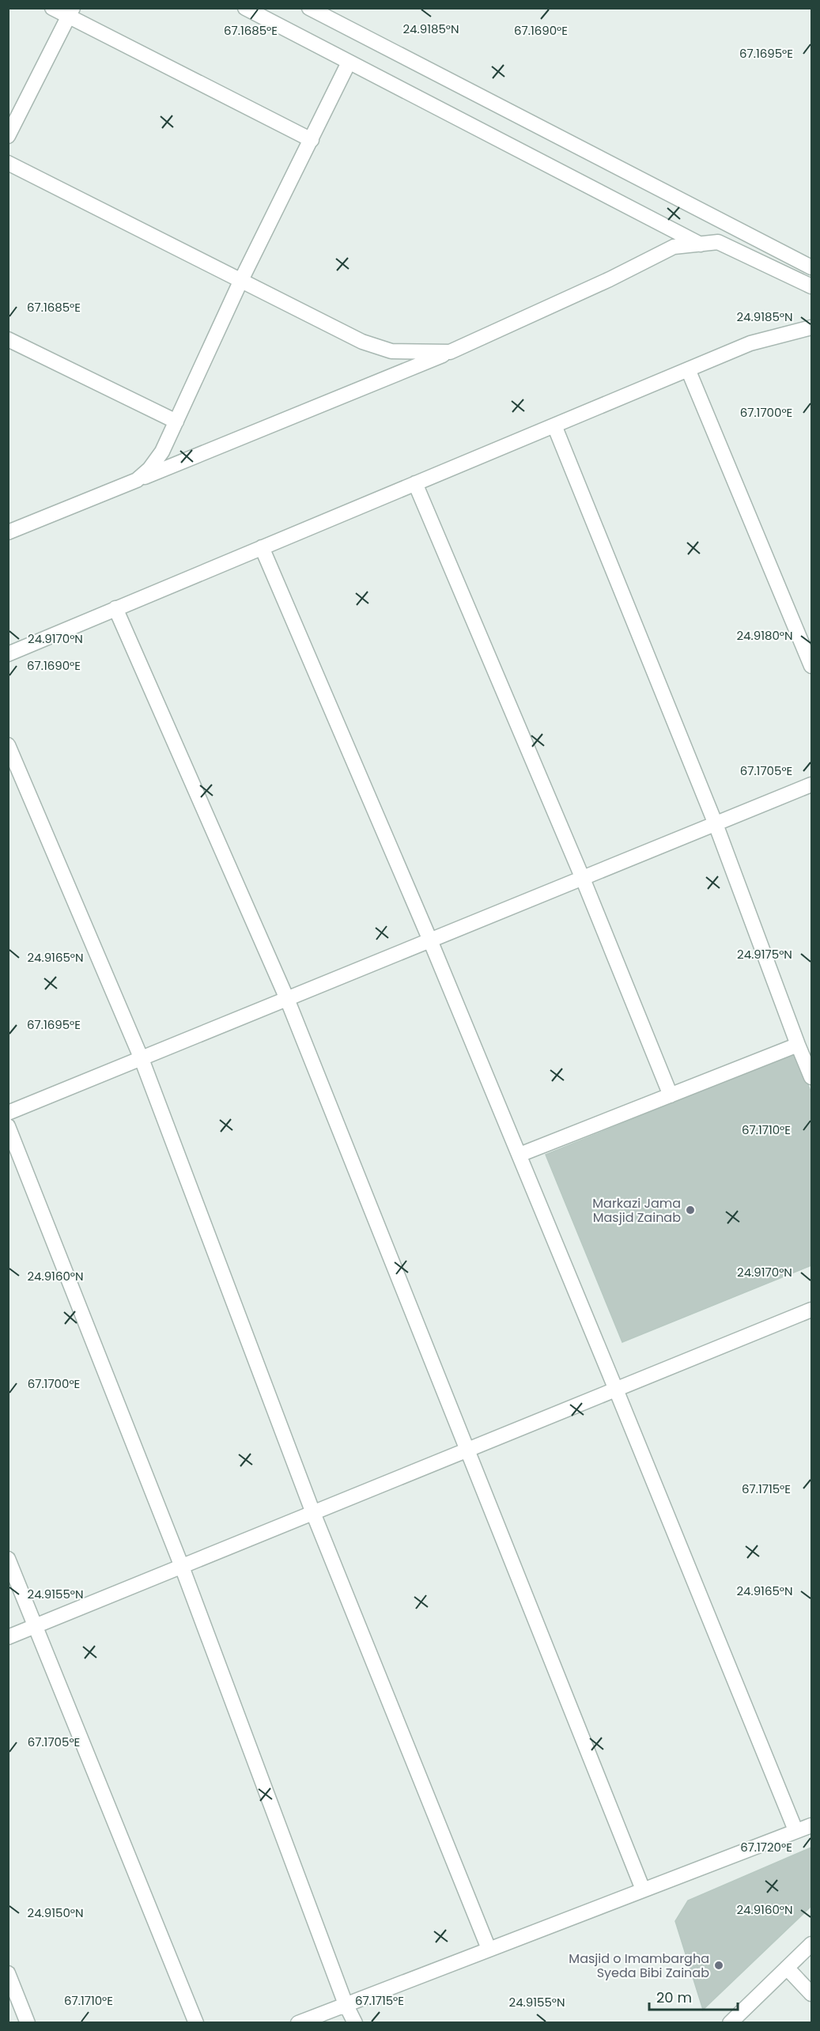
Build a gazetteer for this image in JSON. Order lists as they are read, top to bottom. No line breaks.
{"places":["Markazi Jama Masjid Zainab","Masjid o Imambargha Syeda Bibi Zainab"],"scale_bar":"20 m","coordinates":["24.9185°N","67.1685°E","67.1690°E","67.1695°E","67.1700°E","24.9180°N","24.9170°N","67.1705°E","24.9175°N","24.9165°N","67.1710°E","24.9160°N","67.1715°E","24.9155°N","67.1720°E","24.9150°N"]}
